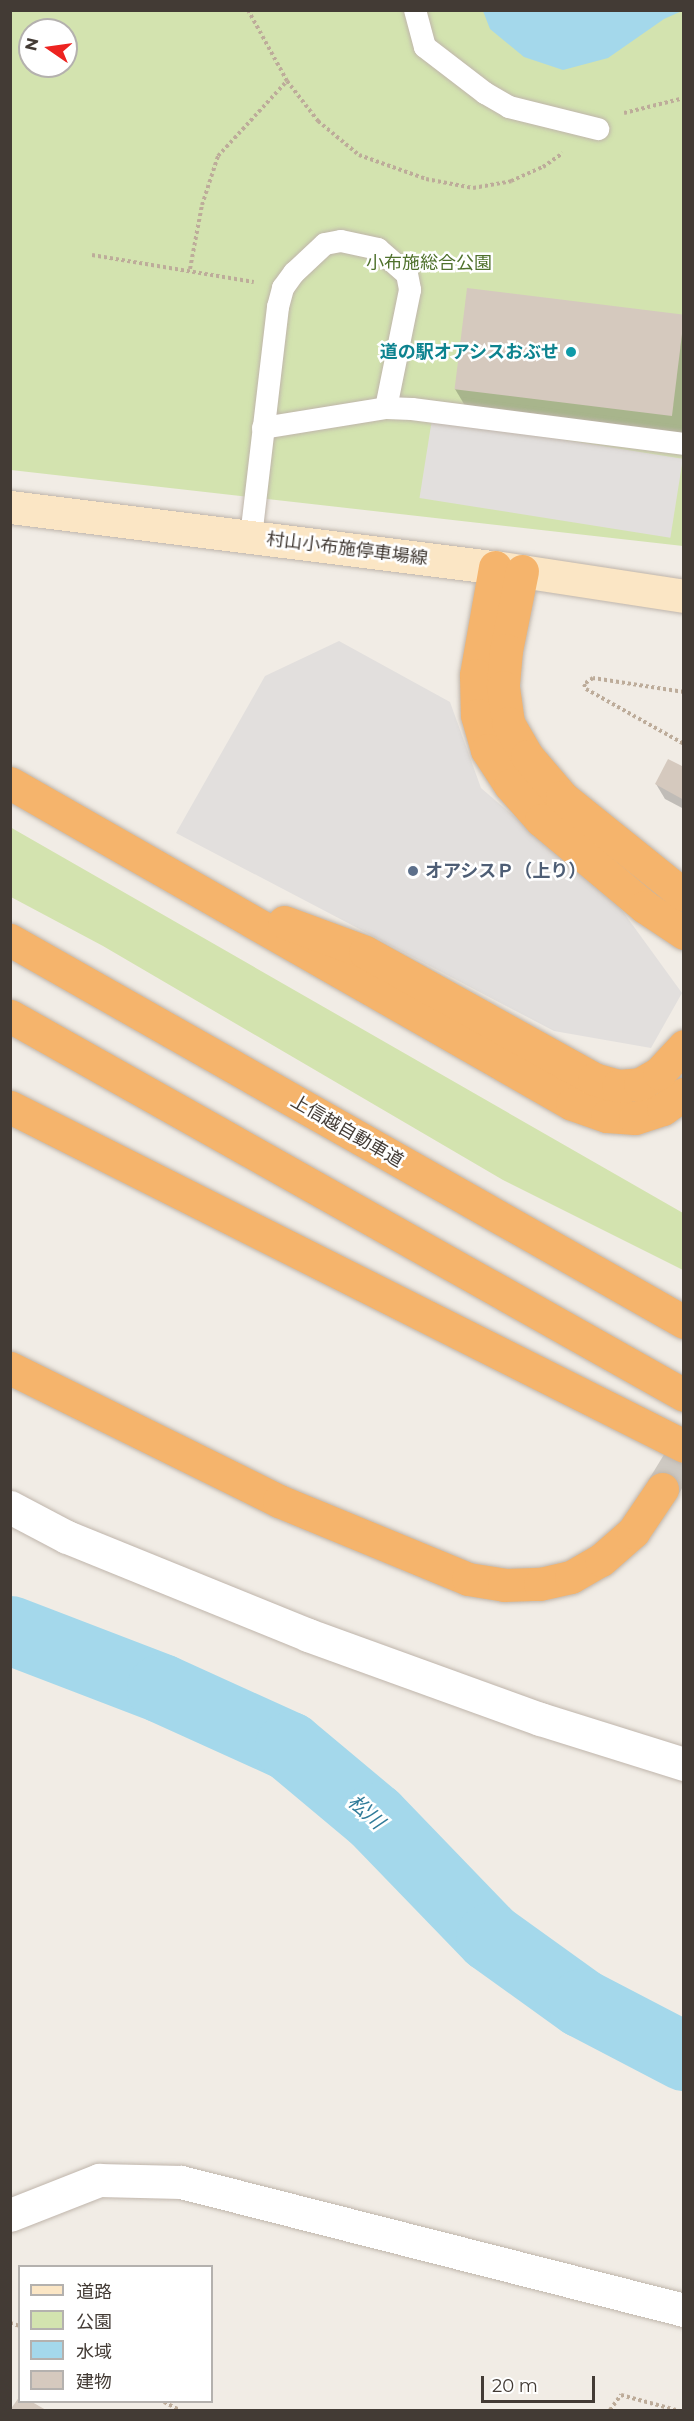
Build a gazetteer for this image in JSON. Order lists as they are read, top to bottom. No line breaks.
{"streets":{"highway":["上信越自動車道"],"main road":["村山小布施停車場線"]},"water":["松川"],"parks":["小布施総合公園"],"places":["道の駅オアシスおぶせ","オアシスＰ（上り）"],"legend":["道路","公園","水域","建物"],"scale_bar":"20 m","north":"left"}
